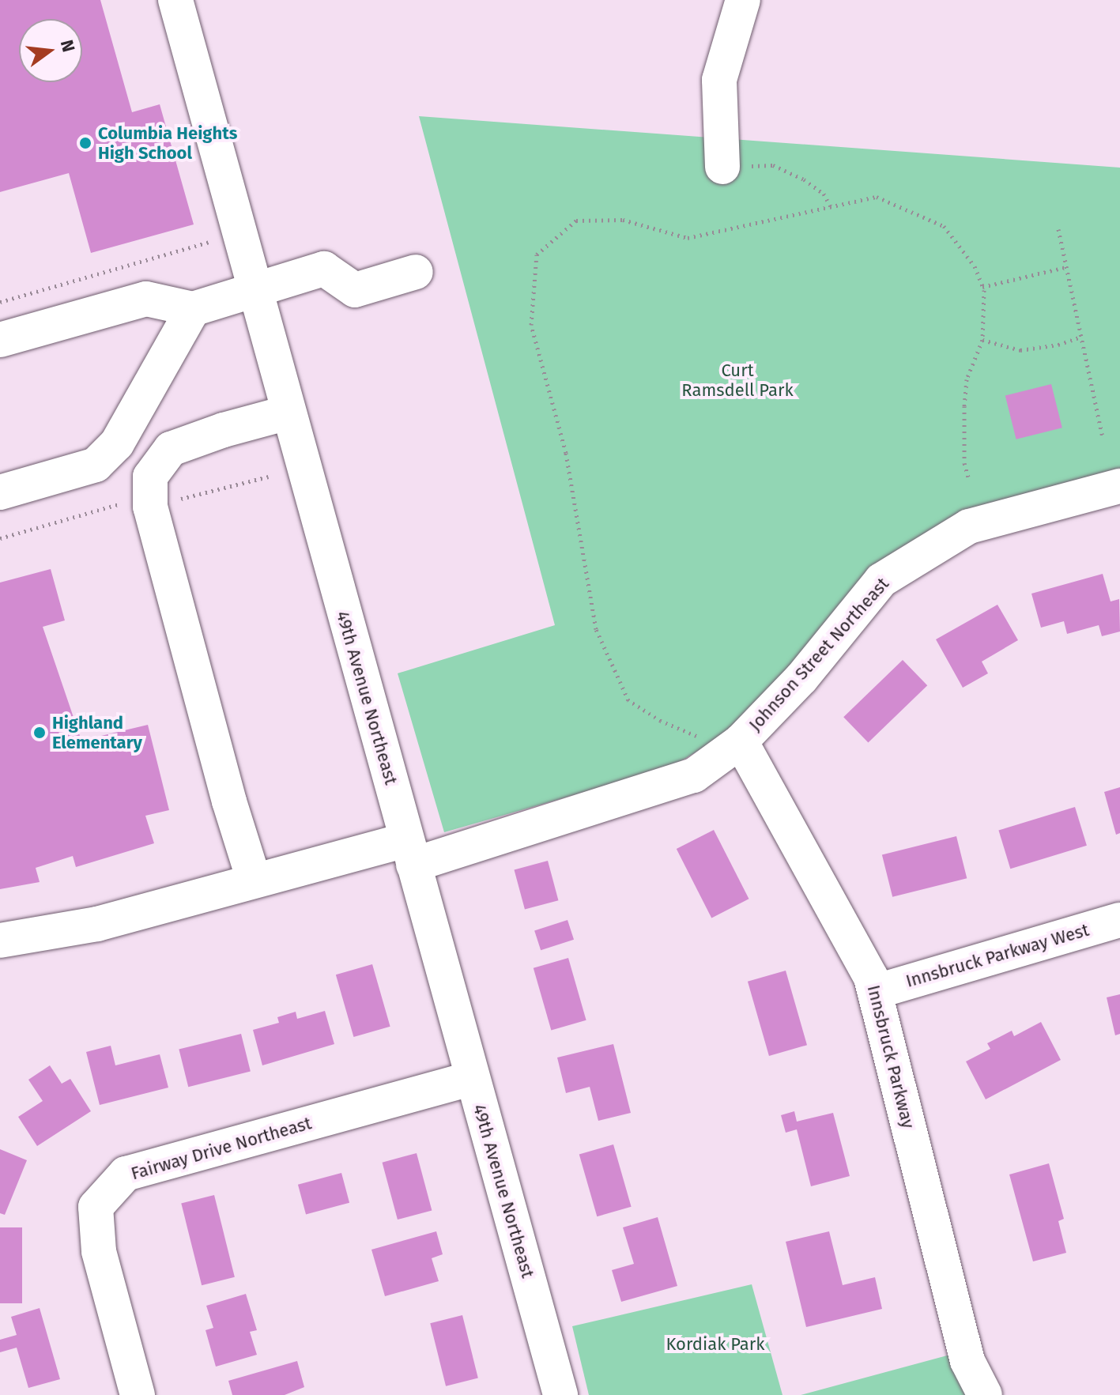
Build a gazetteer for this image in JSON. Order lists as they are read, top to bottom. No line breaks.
{"streets":{"street":["Johnson Street Northeast","49th Avenue Northeast","Innsbruck Parkway West","Innsbruck Parkway","Fairway Drive Northeast"]},"crossings":[["Johnson Street Northeast","49th Avenue Northeast"],["Johnson Street Northeast","Innsbruck Parkway"],["49th Avenue Northeast","Fairway Drive Northeast"],["Innsbruck Parkway West","Innsbruck Parkway"]],"parks":["Curt Ramsdell Park","Kordiak Park"],"places":["Columbia Heights High School","Highland Elementary"],"north":"right"}
